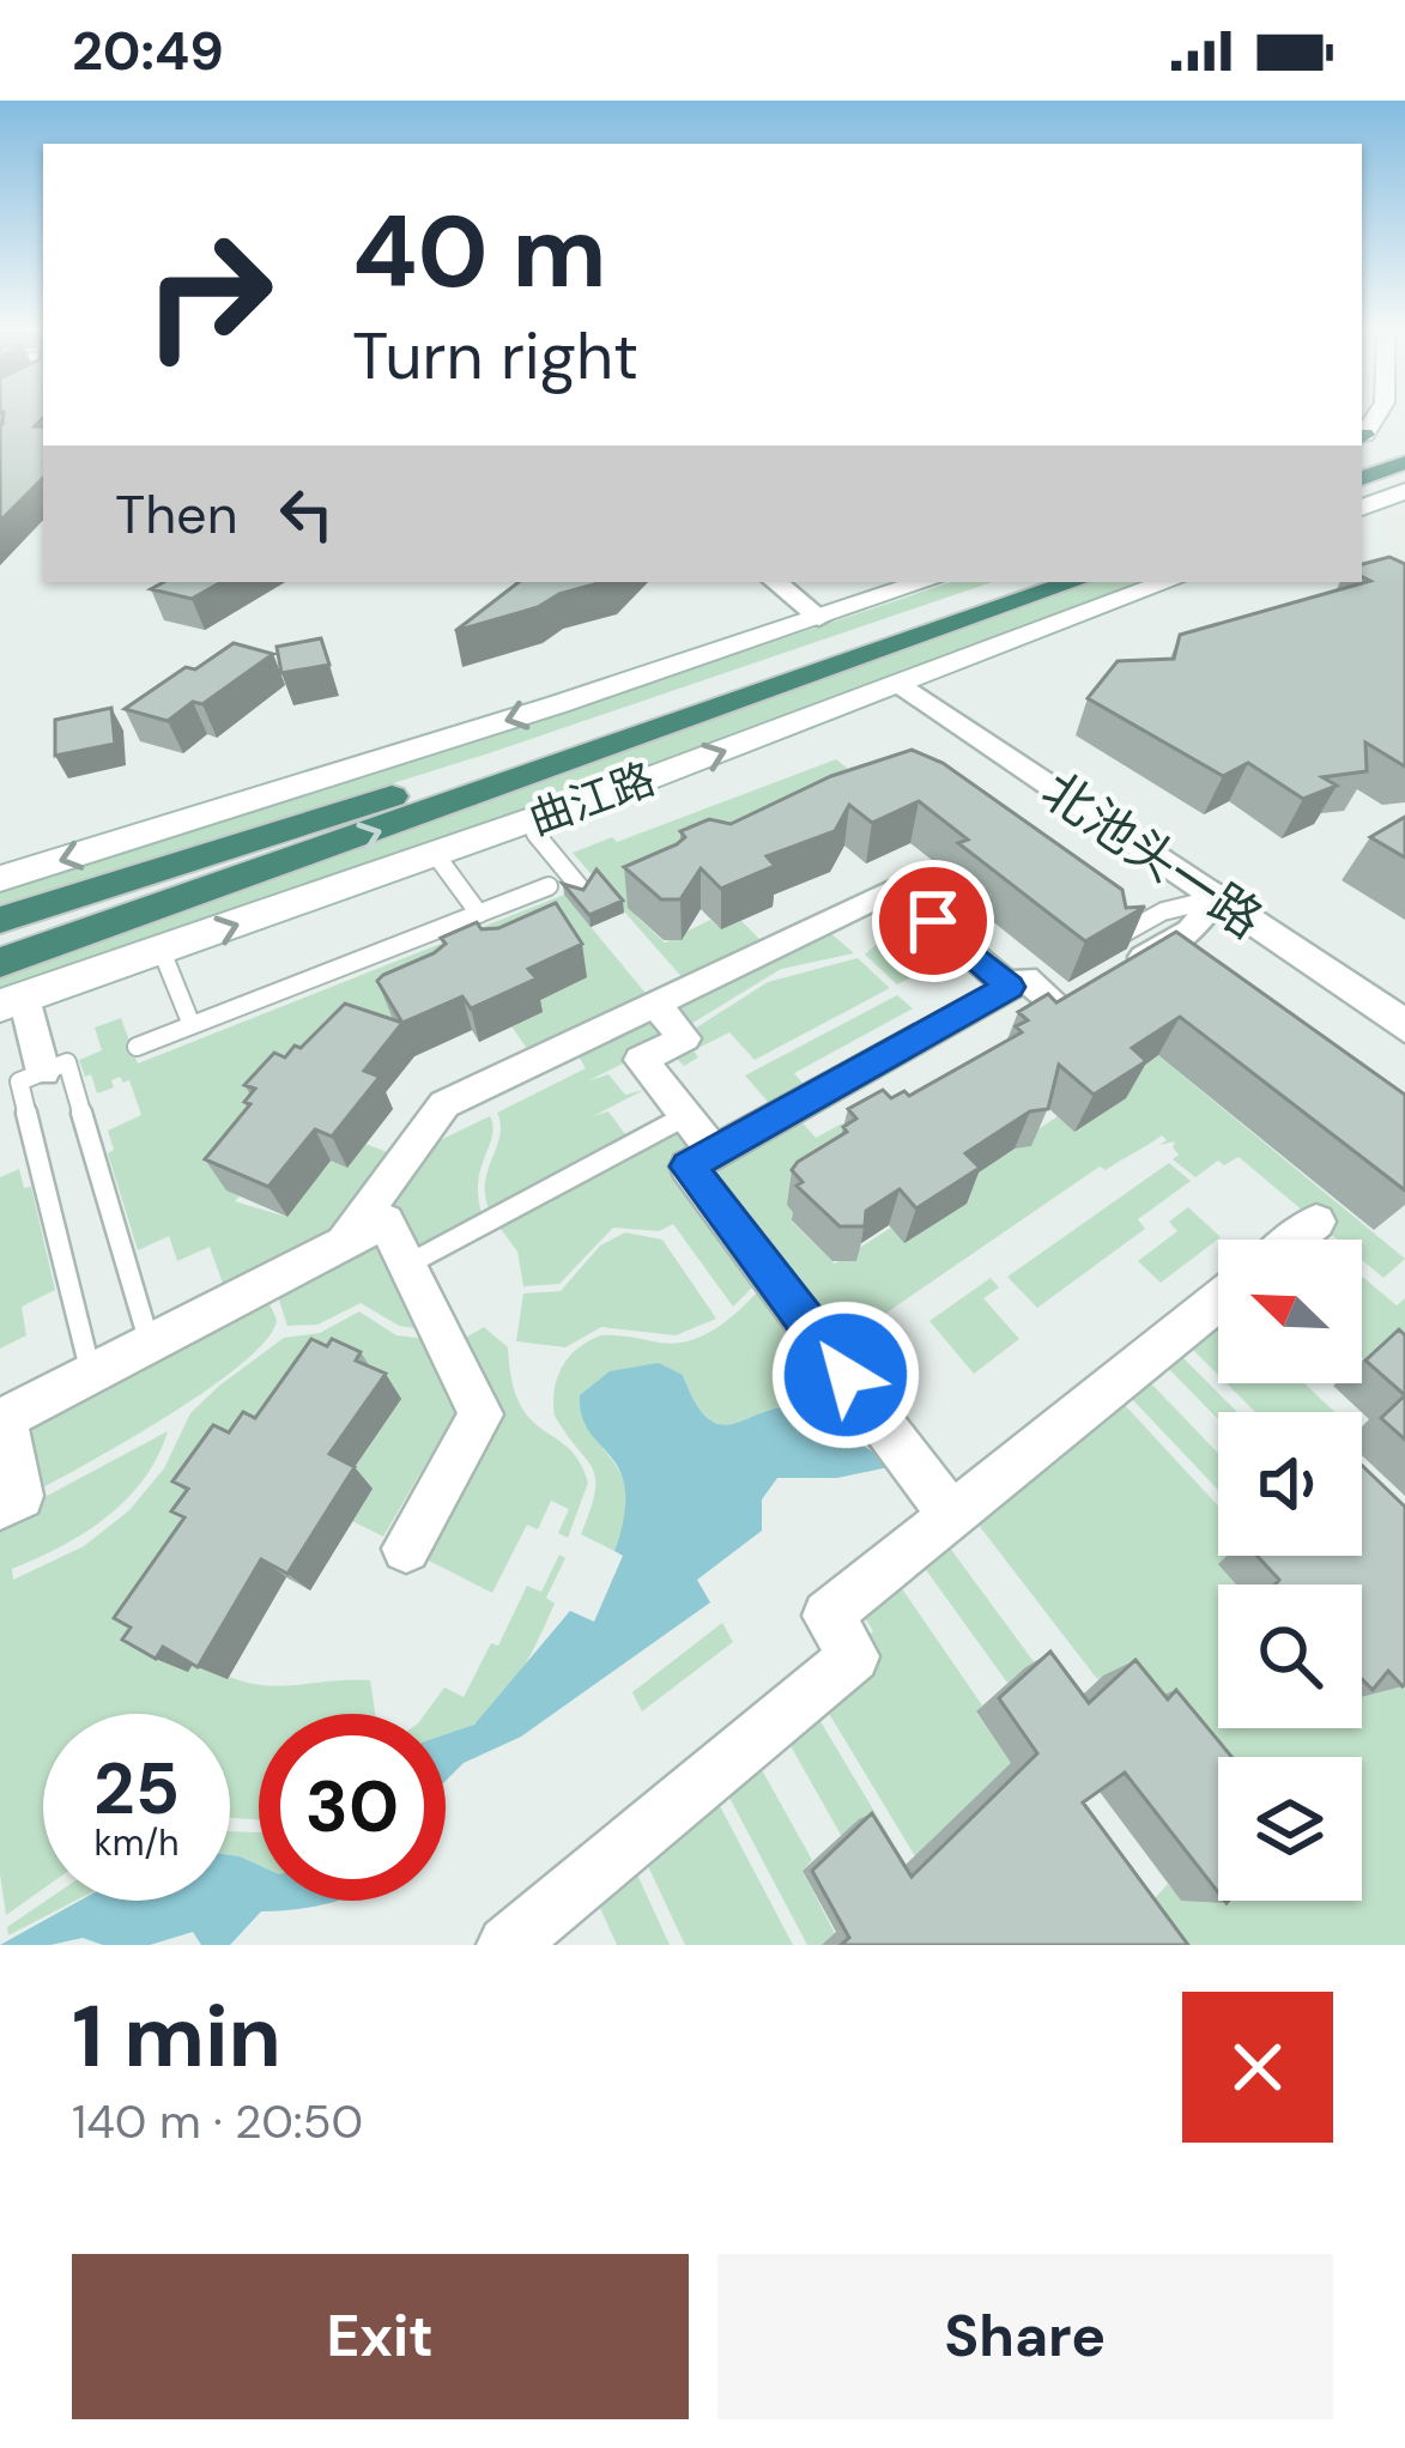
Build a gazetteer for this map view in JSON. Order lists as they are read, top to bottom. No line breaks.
{"streets":{"highway":["曲江路"],"street":["北池头一路"]},"crossings":[["曲江路","北池头一路"]],"north":"top left","page":{"status":"20:49","turn":["40 m","Turn right"],"then":"Then","speed":"25 km/h","limit":"30","heading":["1 min","140 m · 20:50"],"buttons":["Exit","Share"]}}
